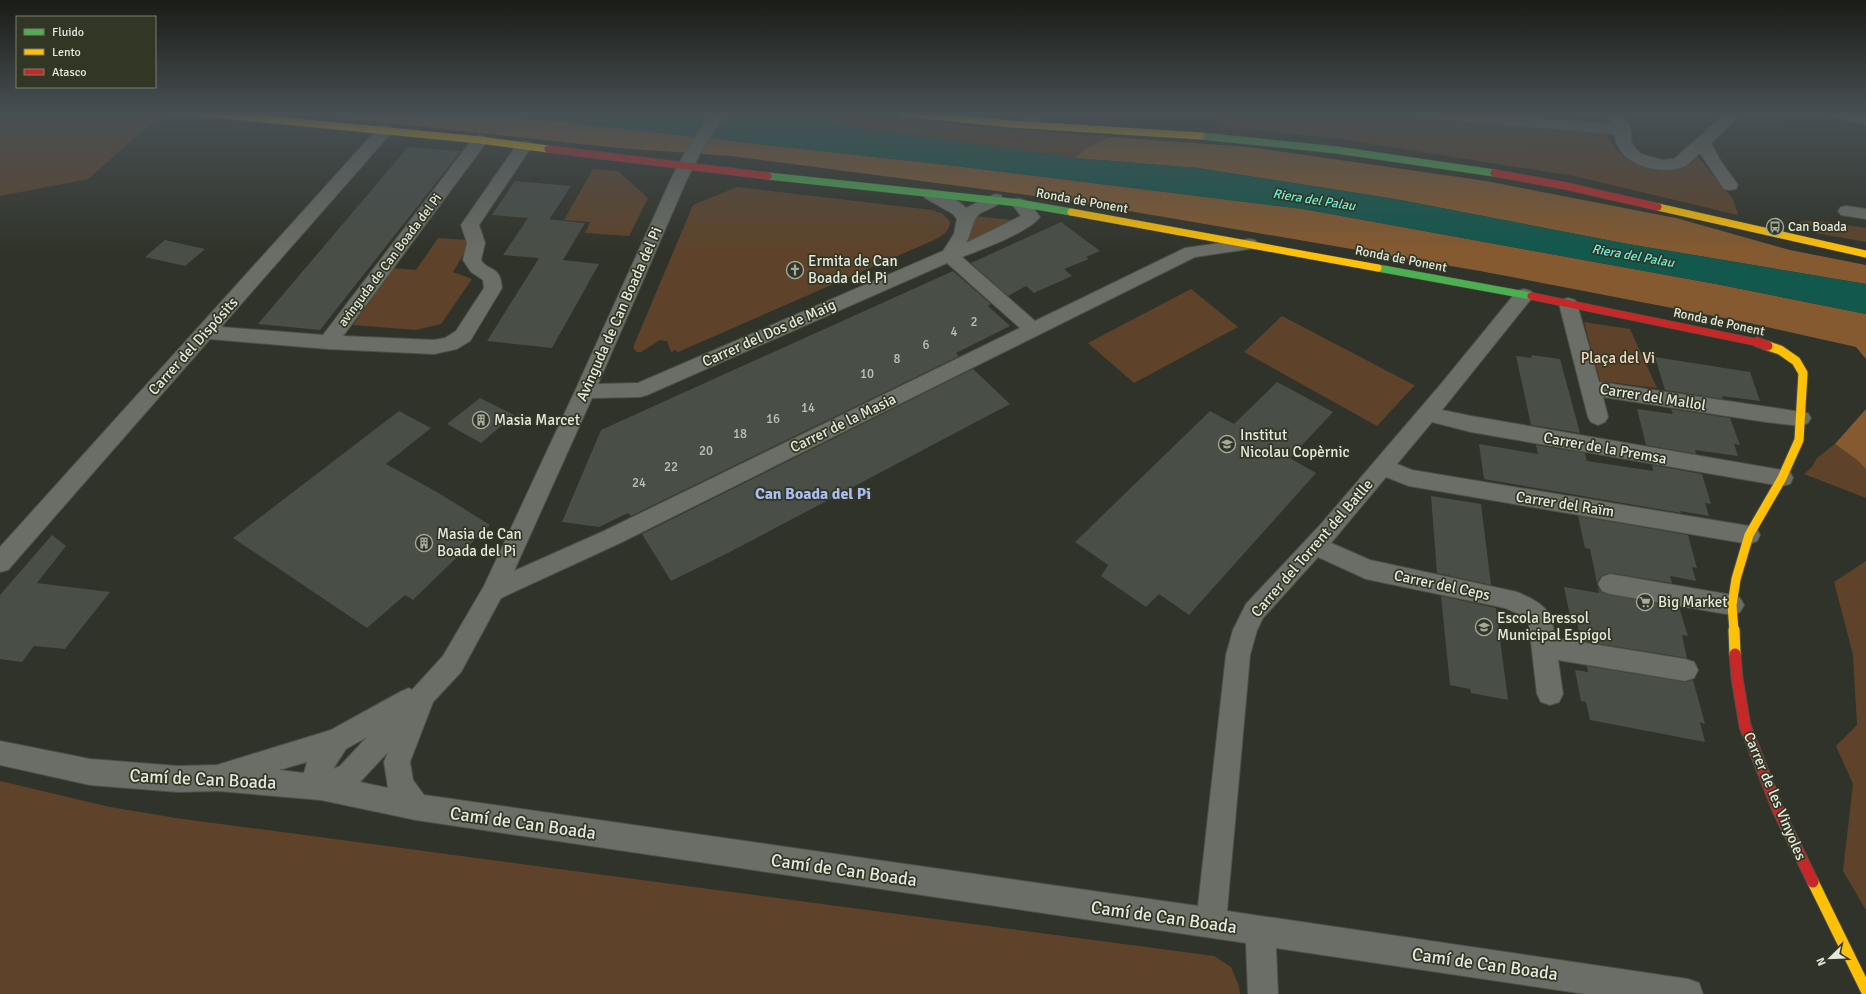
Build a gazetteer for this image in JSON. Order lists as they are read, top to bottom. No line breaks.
{"streets":{"street":["Ronda de Ponent","avinguda de Can Boada del Pi","Avinguda de Can Boada del Pi","Carrer del Dos de Maig","Carrer del Dispósits","Carrer del Mallol","Carrer de la Masia","Carrer de la Premsa","Carrer del Raïm","Carrer del Torrent del Batlle","Carrer del Ceps","Camí de Can Boada","Carrer de les Vinyoles"]},"crossings":[["Ronda de Ponent","Carrer del Dos de Maig"],["Ronda de Ponent","Carrer del Mallol"],["Ronda de Ponent","Carrer de la Masia"],["Ronda de Ponent","Carrer del Torrent del Batlle"],["Ronda de Ponent","Carrer de les Vinyoles"],["avinguda de Can Boada del Pi","Avinguda de Can Boada del Pi"],["Avinguda de Can Boada del Pi","Carrer del Dos de Maig"],["Avinguda de Can Boada del Pi","Carrer del Dispósits"],["Avinguda de Can Boada del Pi","Carrer de la Masia"],["Avinguda de Can Boada del Pi","Camí de Can Boada"],["Carrer del Mallol","Carrer de les Vinyoles"],["Carrer de la Premsa","Carrer del Torrent del Batlle"],["Carrer de la Premsa","Carrer de les Vinyoles"],["Carrer del Raïm","Carrer del Torrent del Batlle"],["Carrer del Raïm","Carrer de les Vinyoles"],["Carrer del Torrent del Batlle","Carrer del Ceps"],["Carrer del Torrent del Batlle","Camí de Can Boada"]],"districts":["Can Boada del Pi"],"water":["Riera del Palau"],"parks":["Plaça del Vi"],"places":{"bus stop":["Can Boada"],"church":["Ermita de Can Boada del Pi"],"building":["Masia Marcet","Masia de Can Boada del Pi"],"school or university":["Institut Nicolau Copèrnic","Escola Bressol Municipal Espígol"],"supermarket":["Big Market"]},"house_numbers":["2","4","6","8","10","14","16","18","20","22","24"],"legend":["Fluido","Lento","Atasco"],"north":"bottom left"}
